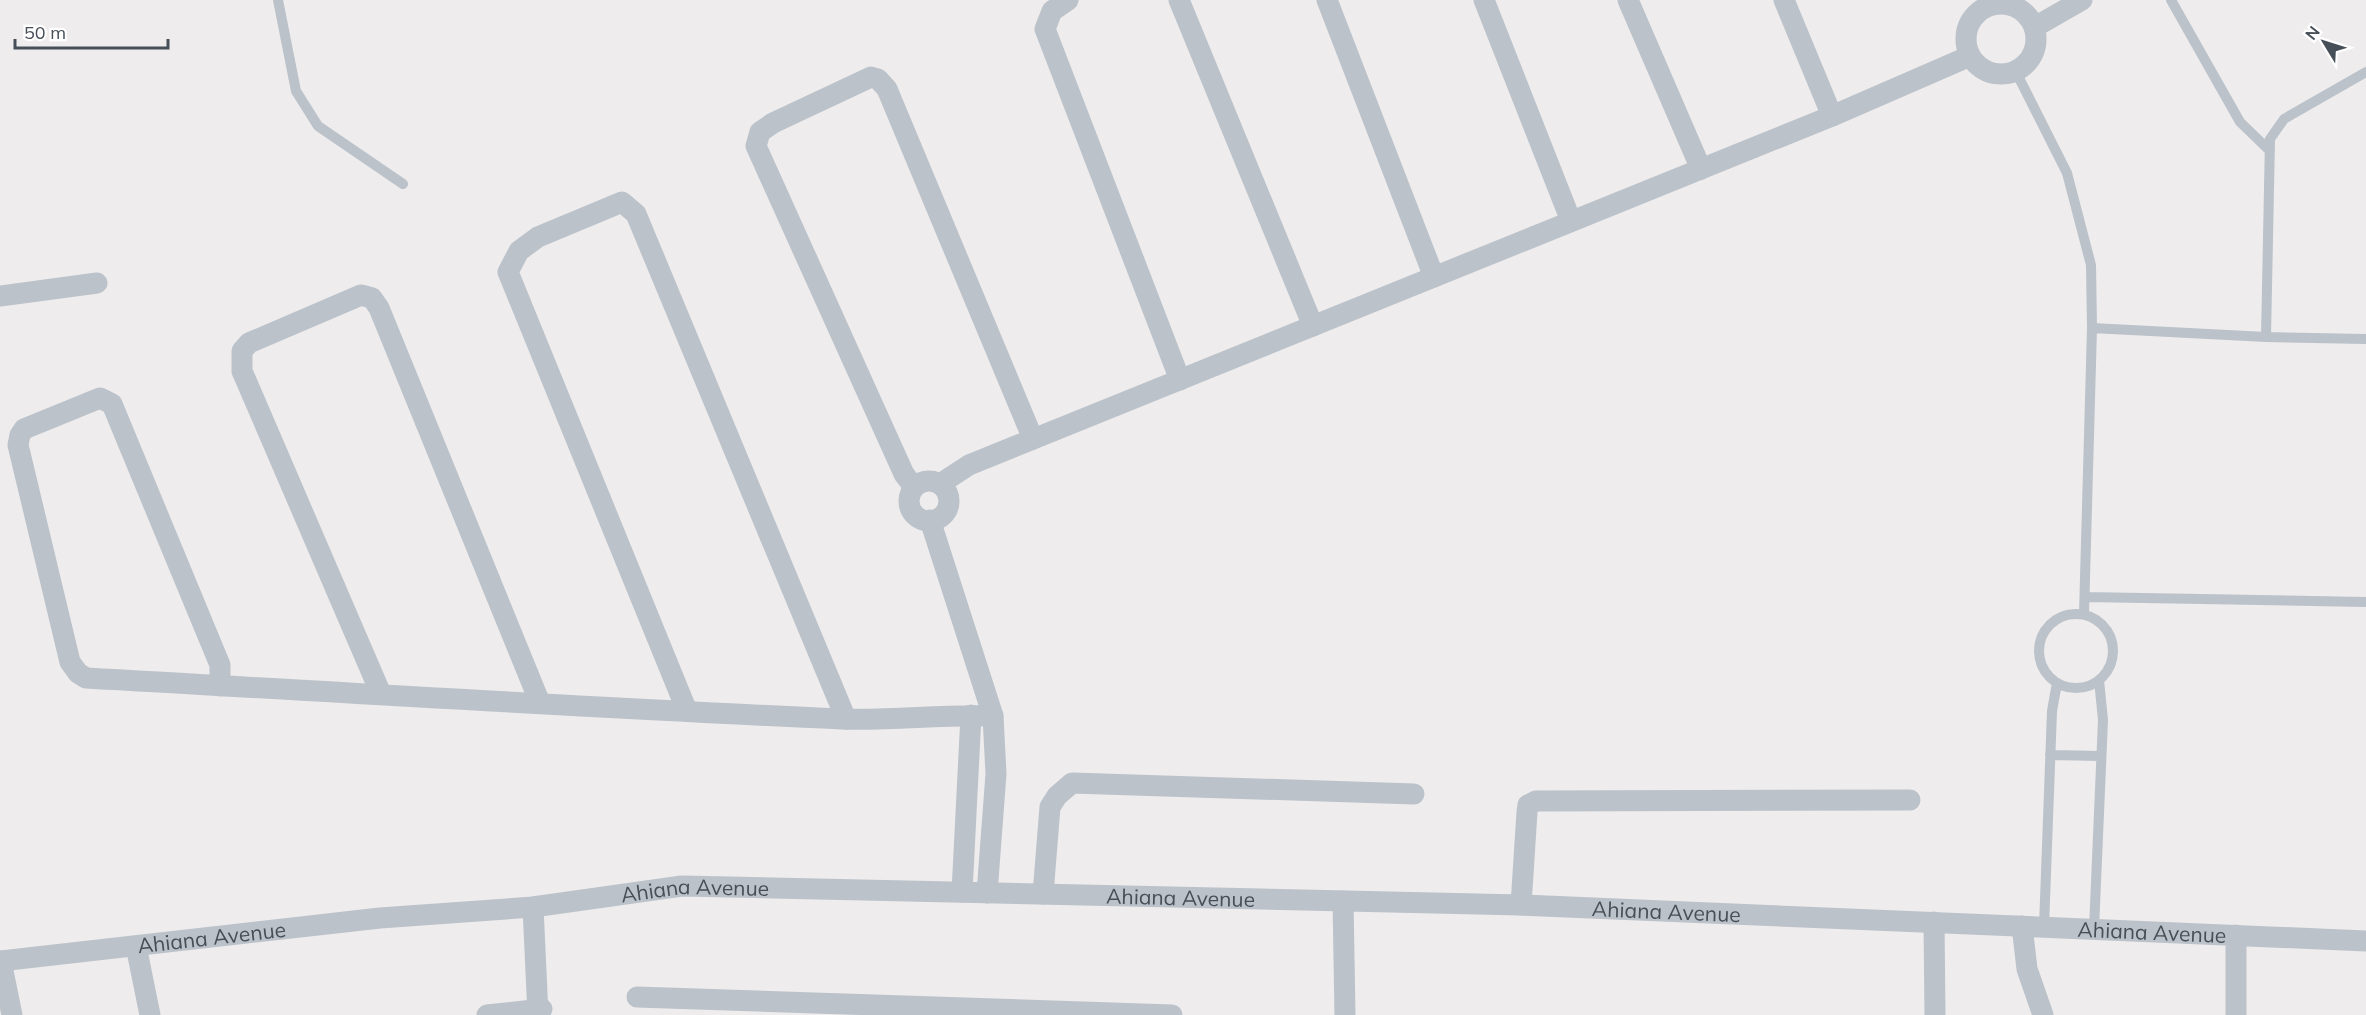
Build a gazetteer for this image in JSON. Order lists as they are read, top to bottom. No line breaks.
{"streets":{"street":["Ahiana Avenue"]},"scale_bar":"50 m","north":"top left"}
